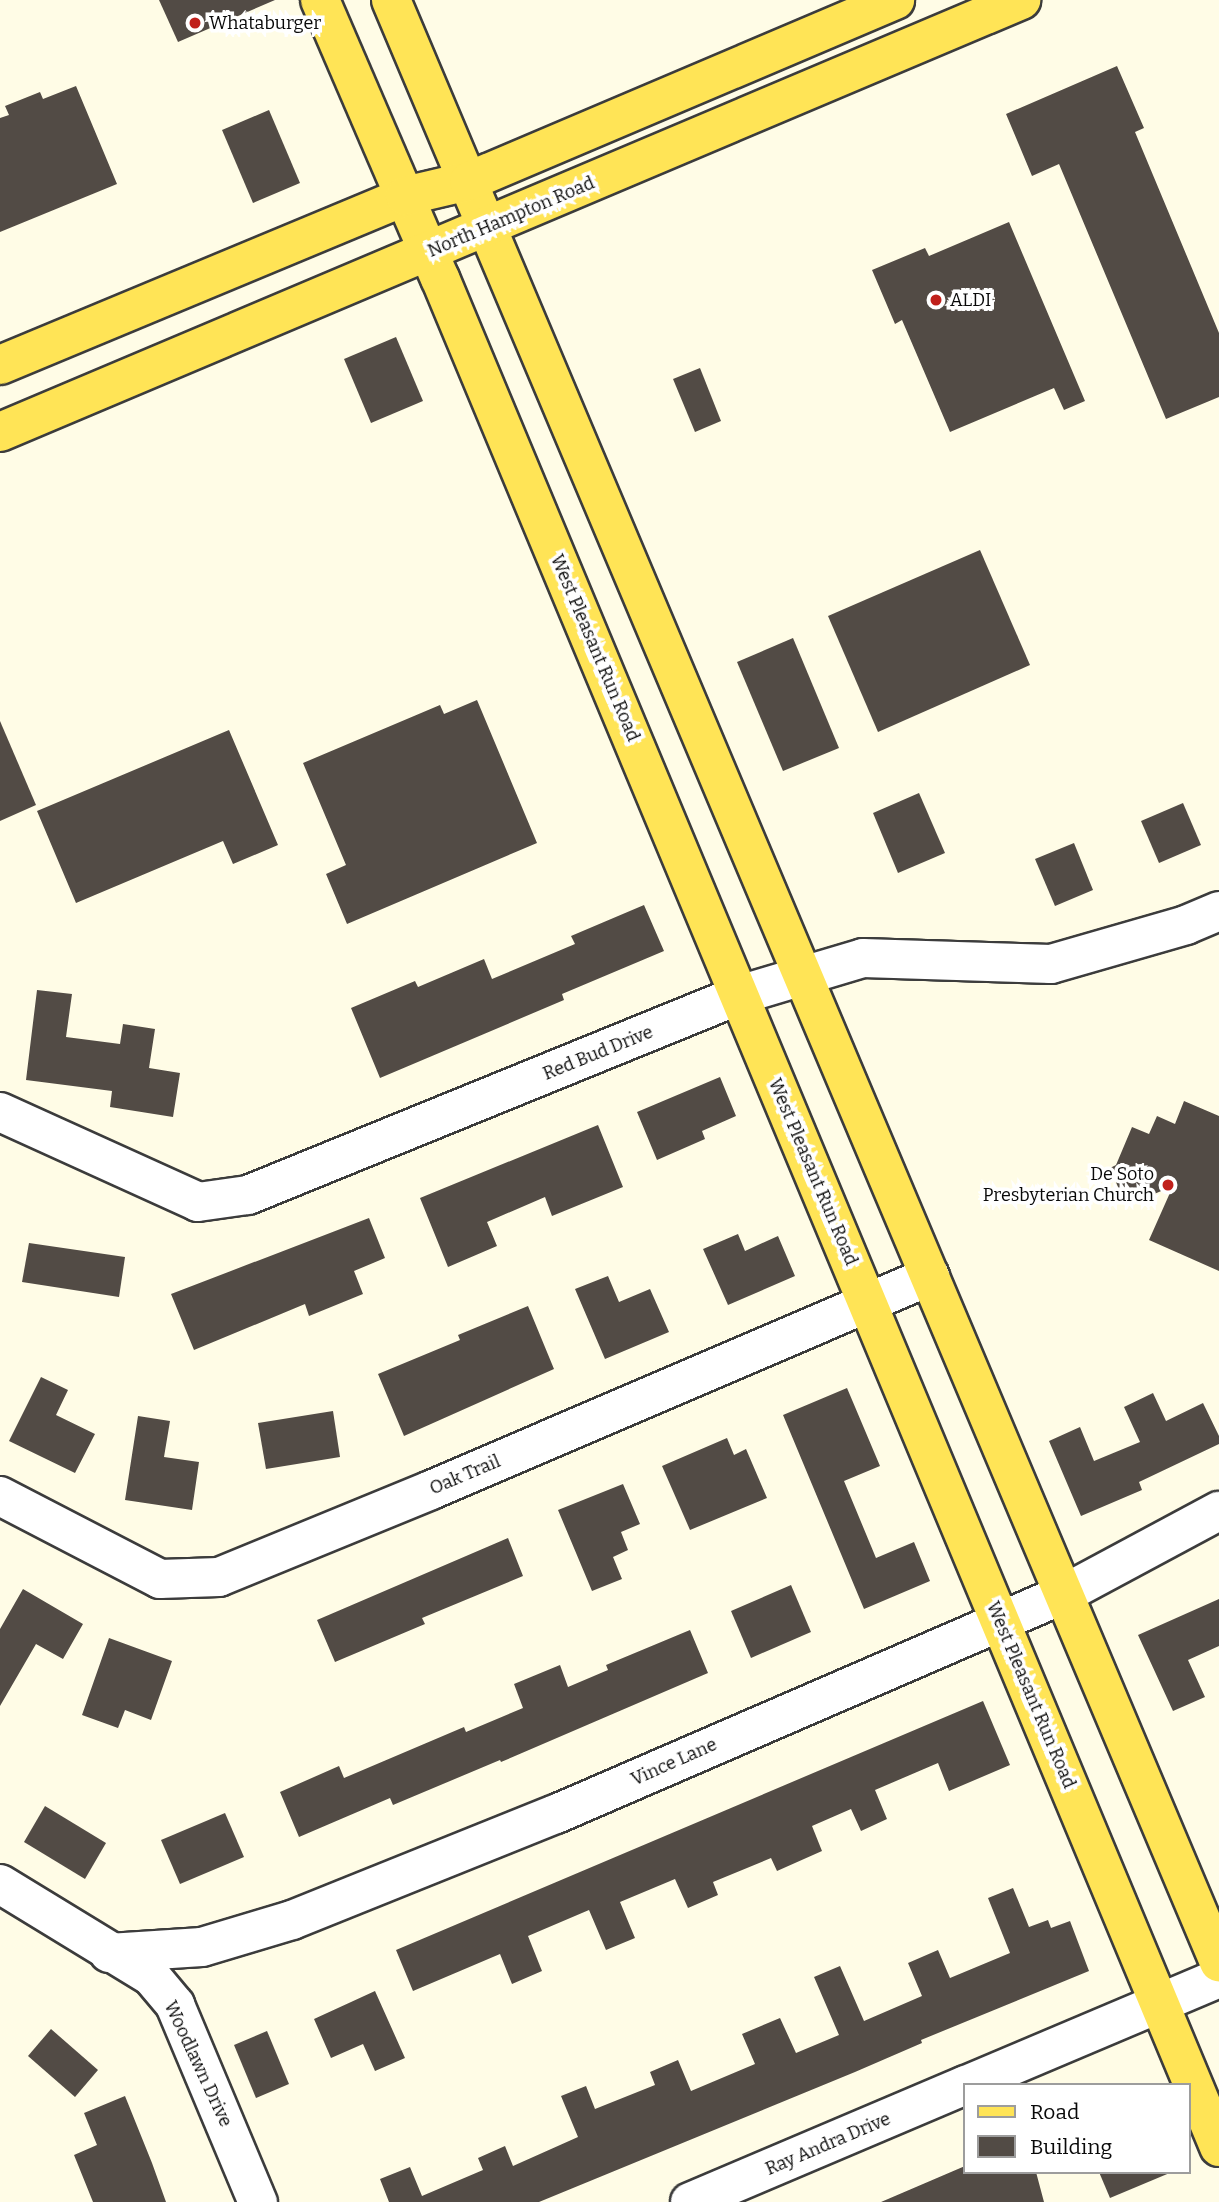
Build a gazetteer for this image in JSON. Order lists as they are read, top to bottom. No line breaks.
{"streets":{"main road":["North Hampton Road","West Pleasant Run Road"],"street":["Red Bud Drive","Oak Trail","Vince Lane","Woodlawn Drive","Ray Andra Drive"]},"crossings":[["North Hampton Road","West Pleasant Run Road"],["West Pleasant Run Road","Red Bud Drive"],["West Pleasant Run Road","Oak Trail"],["West Pleasant Run Road","Vince Lane"],["West Pleasant Run Road","Ray Andra Drive"],["Vince Lane","Woodlawn Drive"]],"places":["Whataburger","ALDI","De Soto Presbyterian Church"],"legend":["Road","Building"]}
